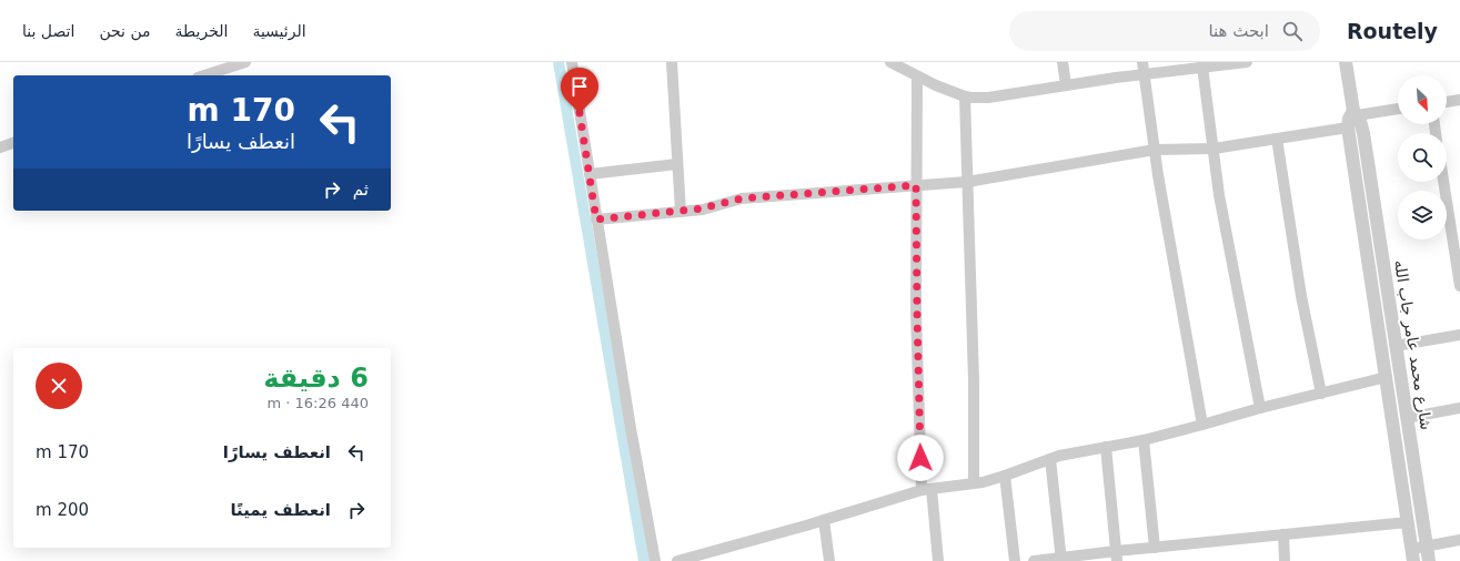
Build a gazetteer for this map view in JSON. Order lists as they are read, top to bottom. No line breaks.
{"streets":{"street":["شارع محمد عامر جاب الله"]},"north":"bottom right","page":{"header":"Routely","search":"ابحث هنا","nav":["الرئيسية","الخريطة","من نحن","اتصل بنا"],"turn":["170 m","انعطف يسارًا"],"then":"ثم","heading":["6 دقيقة","440 m · 16:26"],"list":[{"name":"انعطف يسارًا","value":"170 m"},{"name":"انعطف يمينًا","value":"200 m"}]}}
